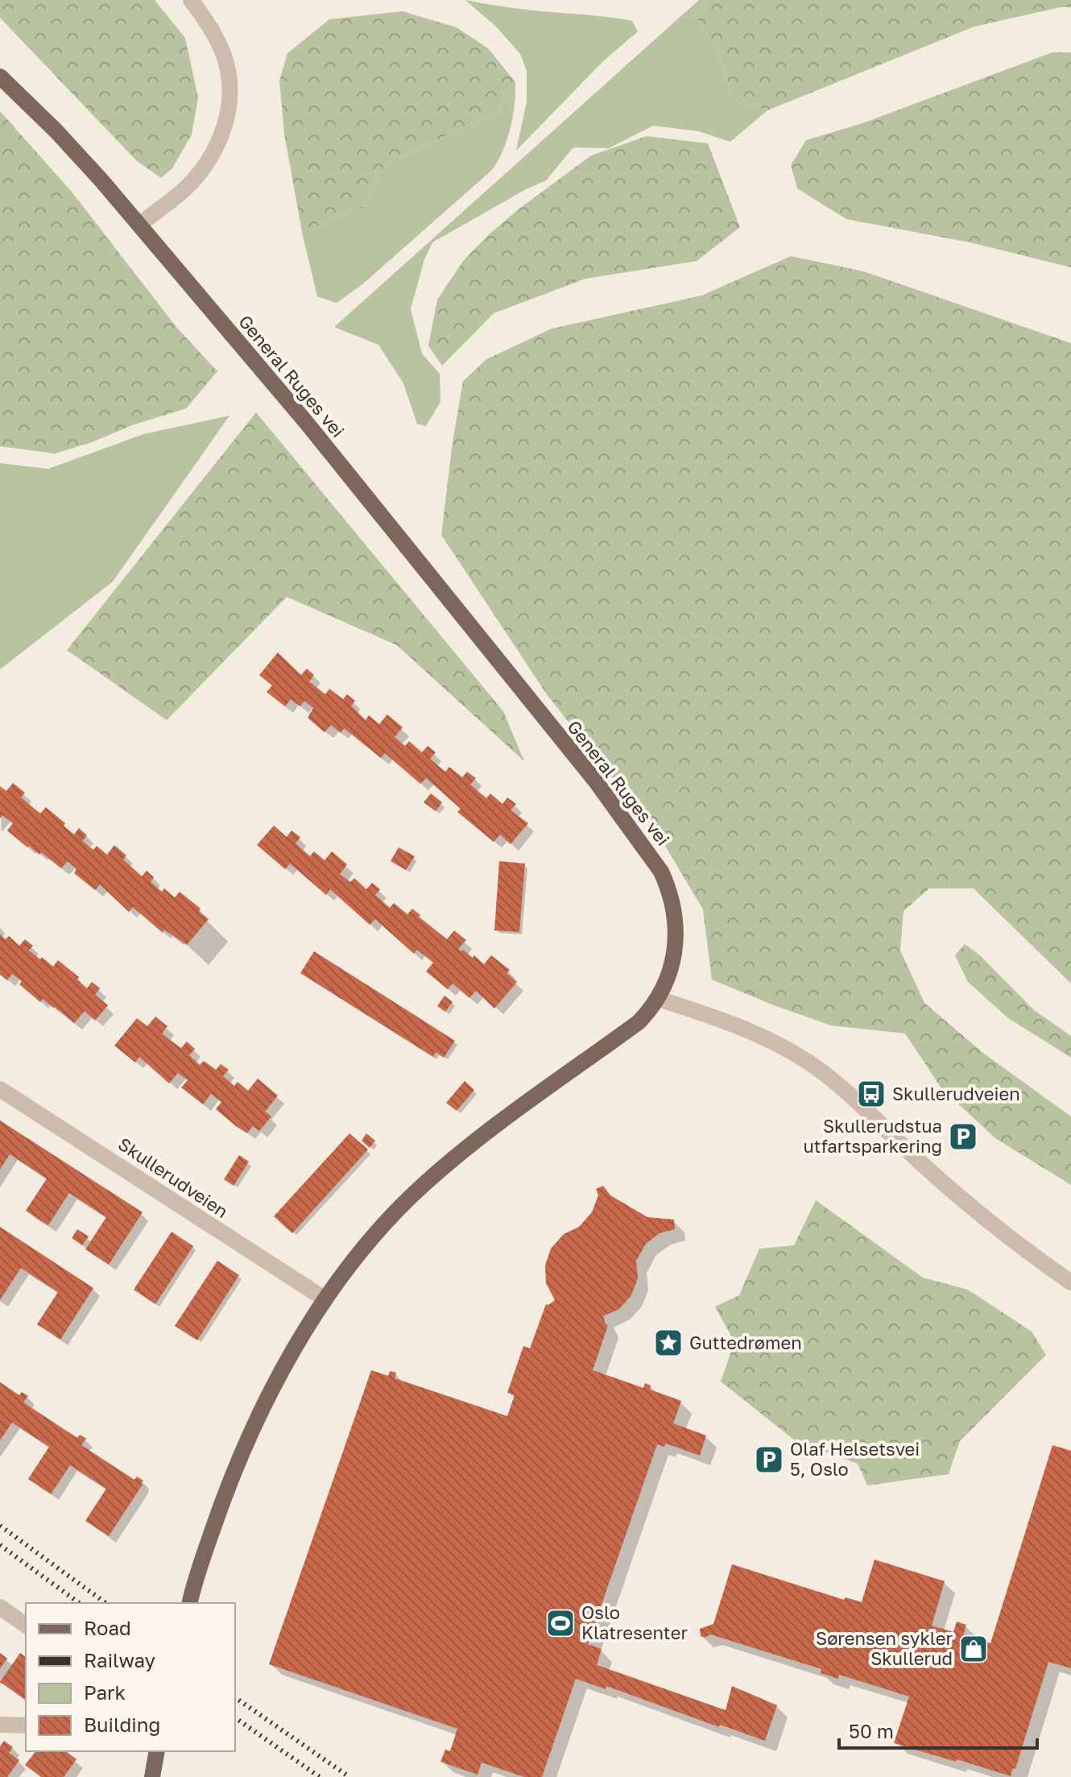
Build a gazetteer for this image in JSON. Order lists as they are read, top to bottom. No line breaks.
{"streets":{"main road":["General Ruges vei"],"street":["Skullerudveien"]},"places":{"bus stop":["Skullerudveien"],"parking":["Skullerudstua utfartsparkering","Olaf Helsetsvei 5, Oslo"],"place":["Guttedrømen"],"sports":["Oslo Klatresenter"],"shop":["Sørensen sykler Skullerud"]},"legend":["Road","Railway","Park","Building"],"scale_bar":"50 m"}
